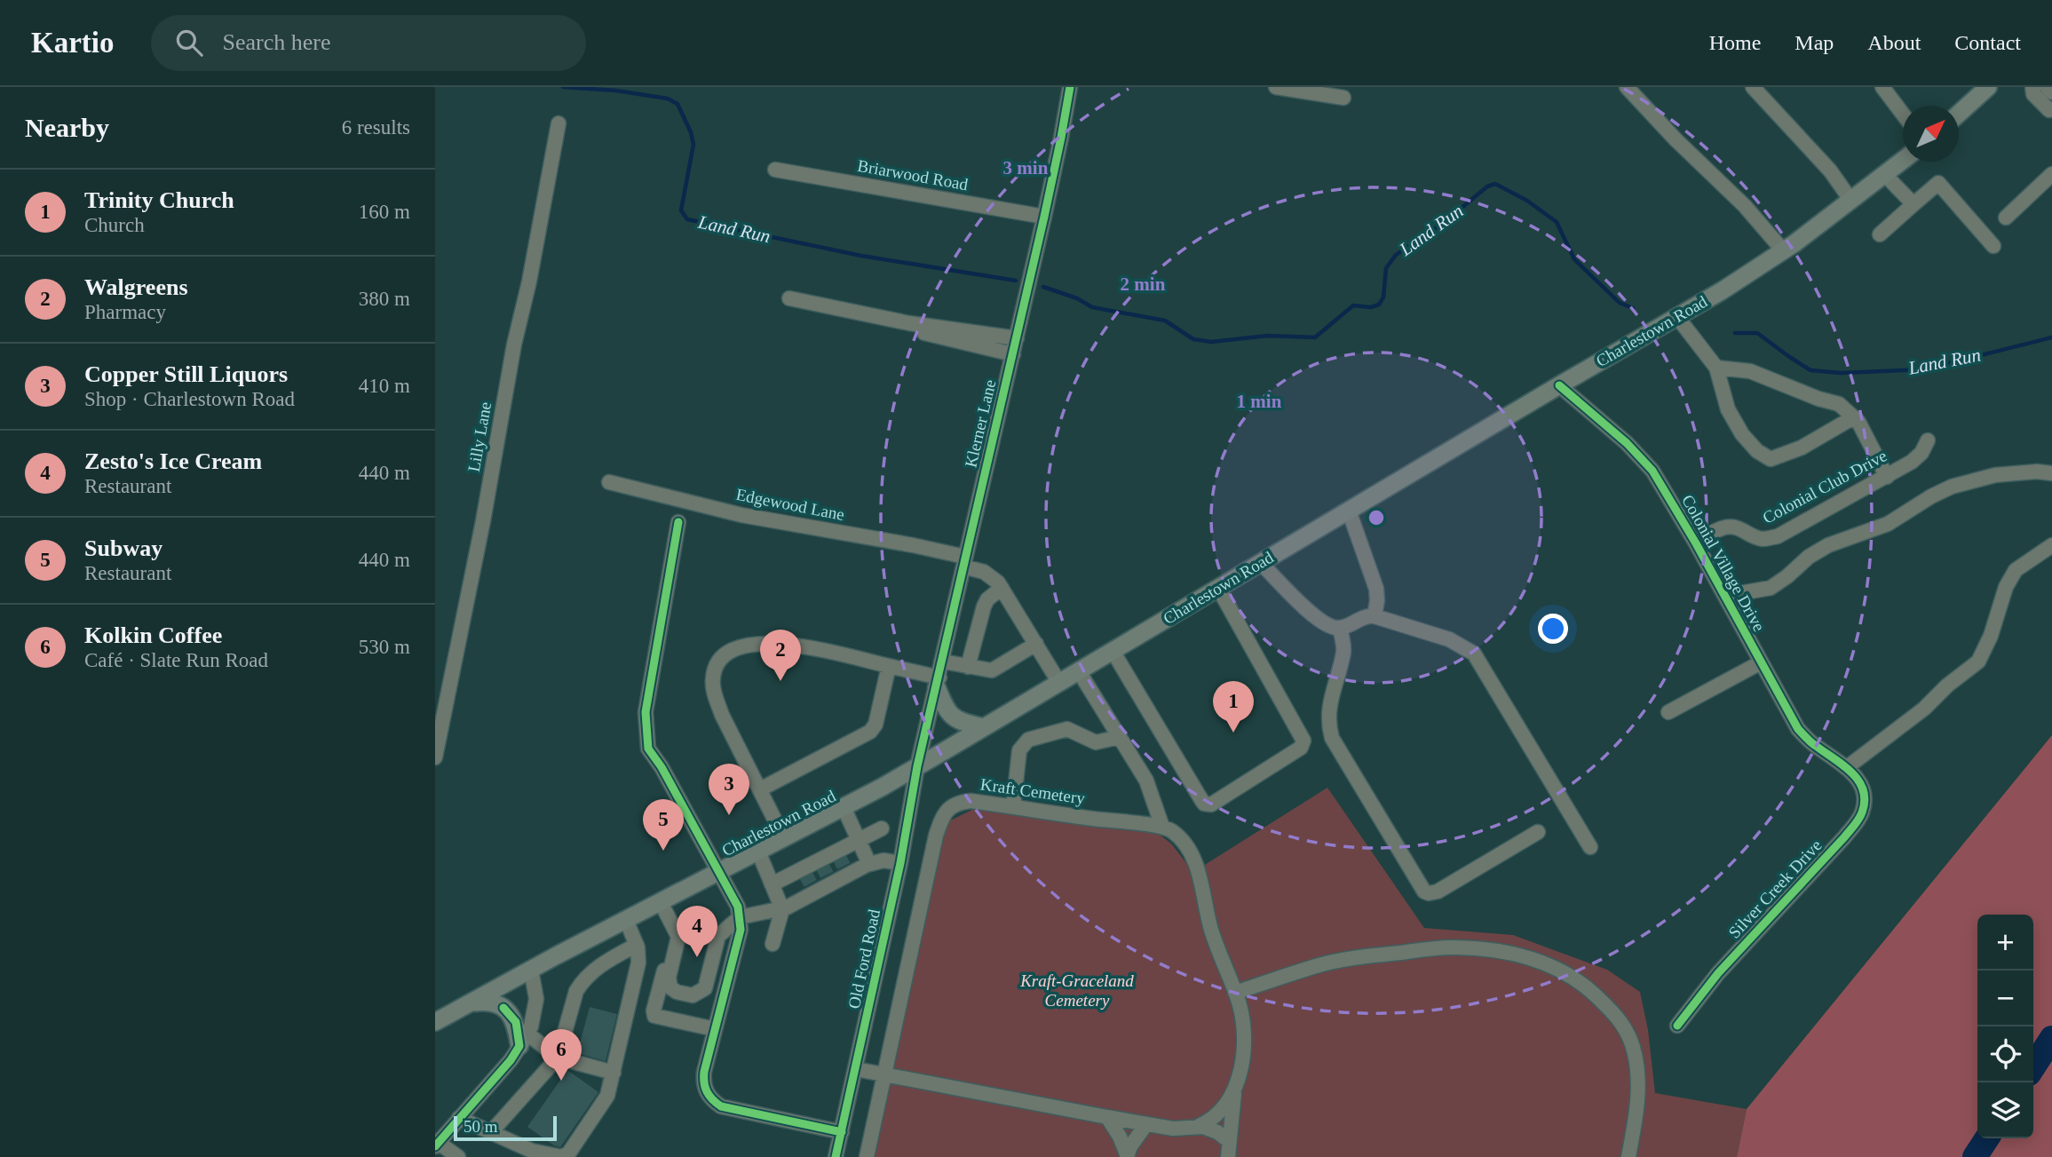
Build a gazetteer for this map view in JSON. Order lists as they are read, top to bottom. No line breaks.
{"streets":{"main road":["Charlestown Road"],"street":["Briarwood Road","Klerner Lane","Lilly Lane","Colonial Club Drive","Edgewood Lane","Colonial Village Drive","Kraft Cemetery","Silver Creek Drive","Old Ford Road"]},"crossings":[["Briarwood Road","Klerner Lane"],["Charlestown Road","Klerner Lane"],["Charlestown Road","Colonial Village Drive"],["Charlestown Road","Old Ford Road"],["Klerner Lane","Edgewood Lane"],["Klerner Lane","Old Ford Road"],["Colonial Club Drive","Colonial Village Drive"],["Colonial Village Drive","Silver Creek Drive"]],"water":["Land Run"],"parks":["Kraft-Graceland Cemetery"],"scale_bar":"50 m","north":"top right","page":{"header":"Kartio","search":"Search here","nav":["Home","Map","About","Contact"],"heading":["Nearby","6 results"],"list":[{"mark":"1","name":"Trinity Church","note":"Church","value":"160 m"},{"mark":"2","name":"Walgreens","note":"Pharmacy","value":"380 m"},{"mark":"3","name":"Copper Still Liquors","note":"Shop · Charlestown Road","value":"410 m"},{"mark":"4","name":"Zesto's Ice Cream","note":"Restaurant","value":"440 m"},{"mark":"5","name":"Subway","note":"Restaurant","value":"440 m"},{"mark":"6","name":"Kolkin Coffee","note":"Café · Slate Run Road","value":"530 m"}],"pins":["2","1","3","5","4","6"],"map_buttons":["+","−"],"scale":"50 m"},"rings":["3 min","2 min","1 min"]}
